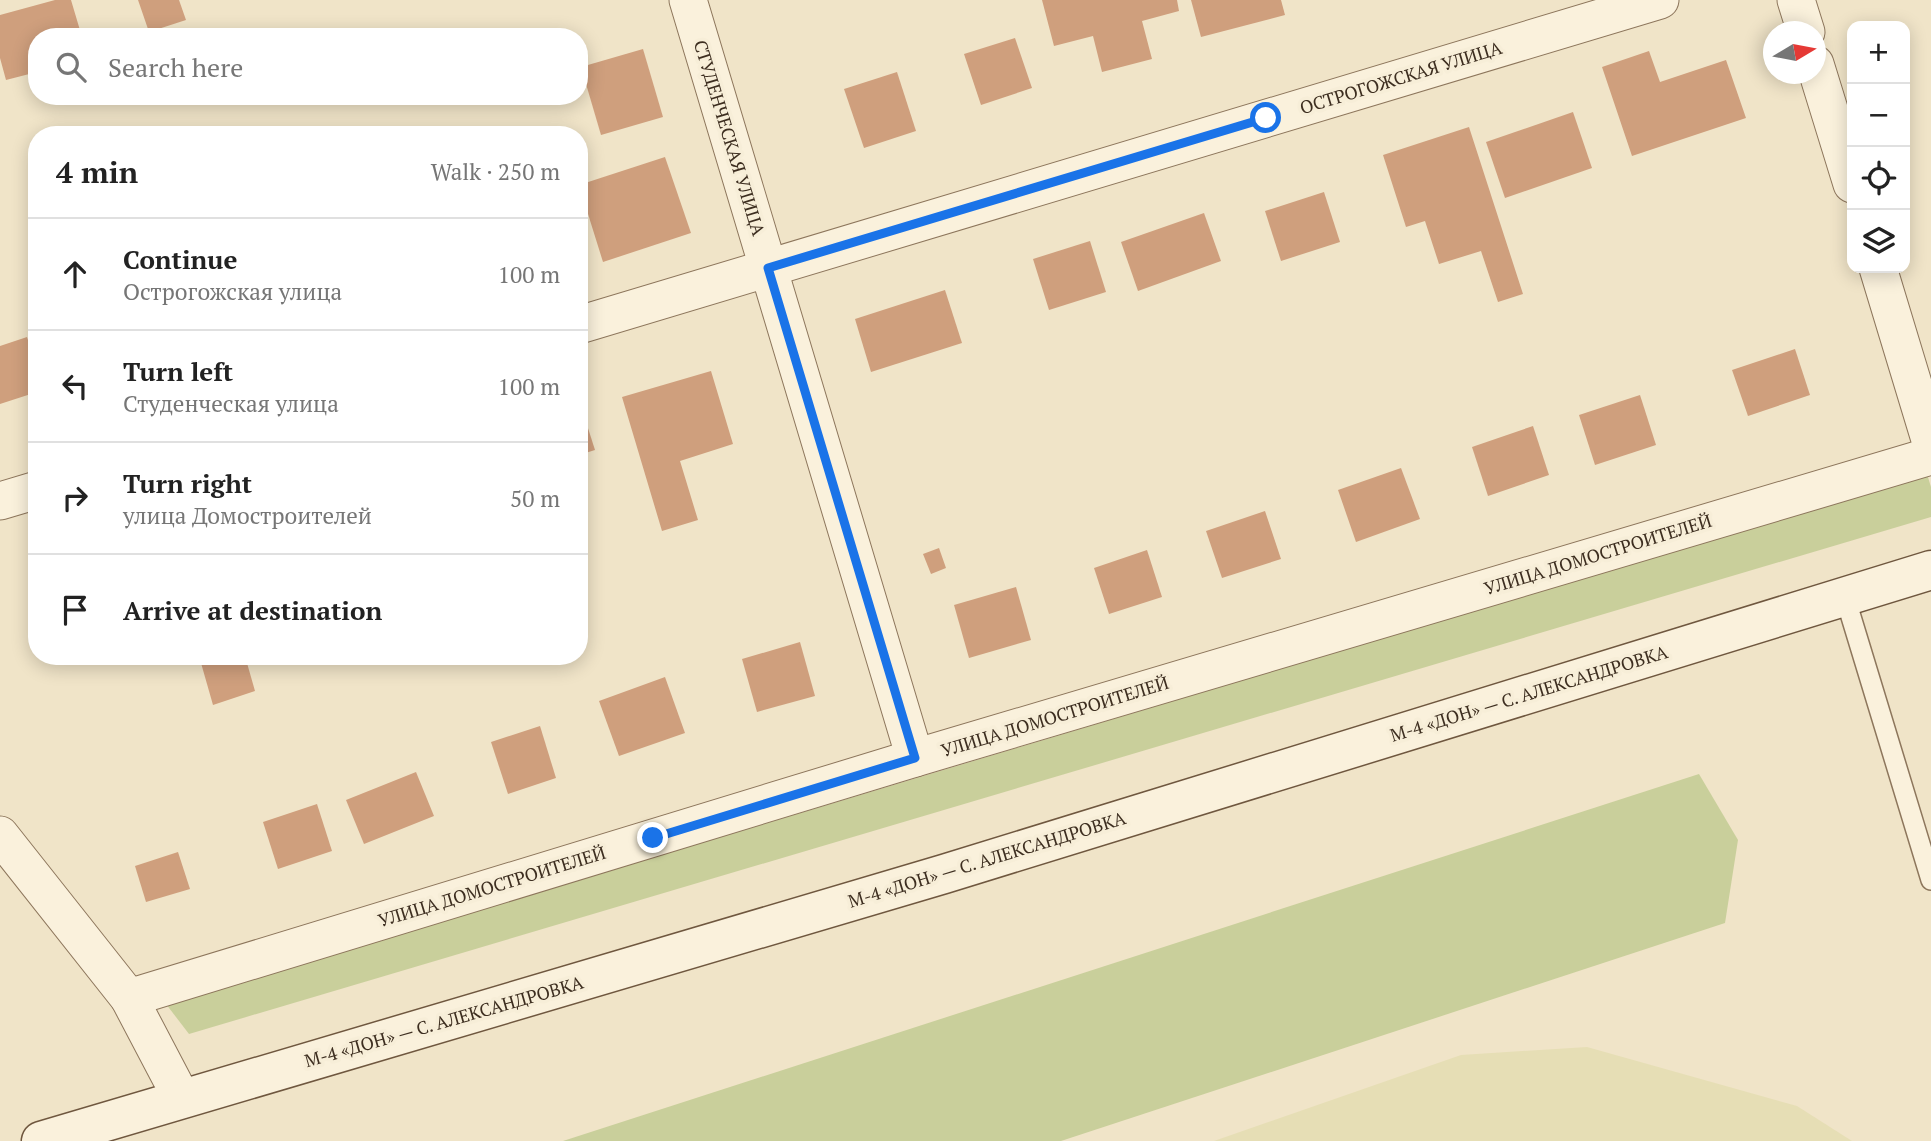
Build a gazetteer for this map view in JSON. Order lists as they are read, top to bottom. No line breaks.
{"streets":{"main road":["М-4 «ДОН» — С. АЛЕКСАНДРОВКА"],"street":["ОСТРОГОЖСКАЯ УЛИЦА","СТУДЕНЧЕСКАЯ УЛИЦА","УЛИЦА ДОМОСТРОИТЕЛЕЙ"]},"crossings":[["ОСТРОГОЖСКАЯ УЛИЦА","СТУДЕНЧЕСКАЯ УЛИЦА"],["СТУДЕНЧЕСКАЯ УЛИЦА","УЛИЦА ДОМОСТРОИТЕЛЕЙ"]],"north":"right","page":{"map_buttons":["+","−"],"search":"Search here","heading":["4 min","Walk · 250 m"],"list":[["Continue","Острогожская улица","100 m"],["Turn left","Студенческая улица","100 m"],["Turn right","улица Домостроителей","50 m"],"Arrive at destination"]}}
